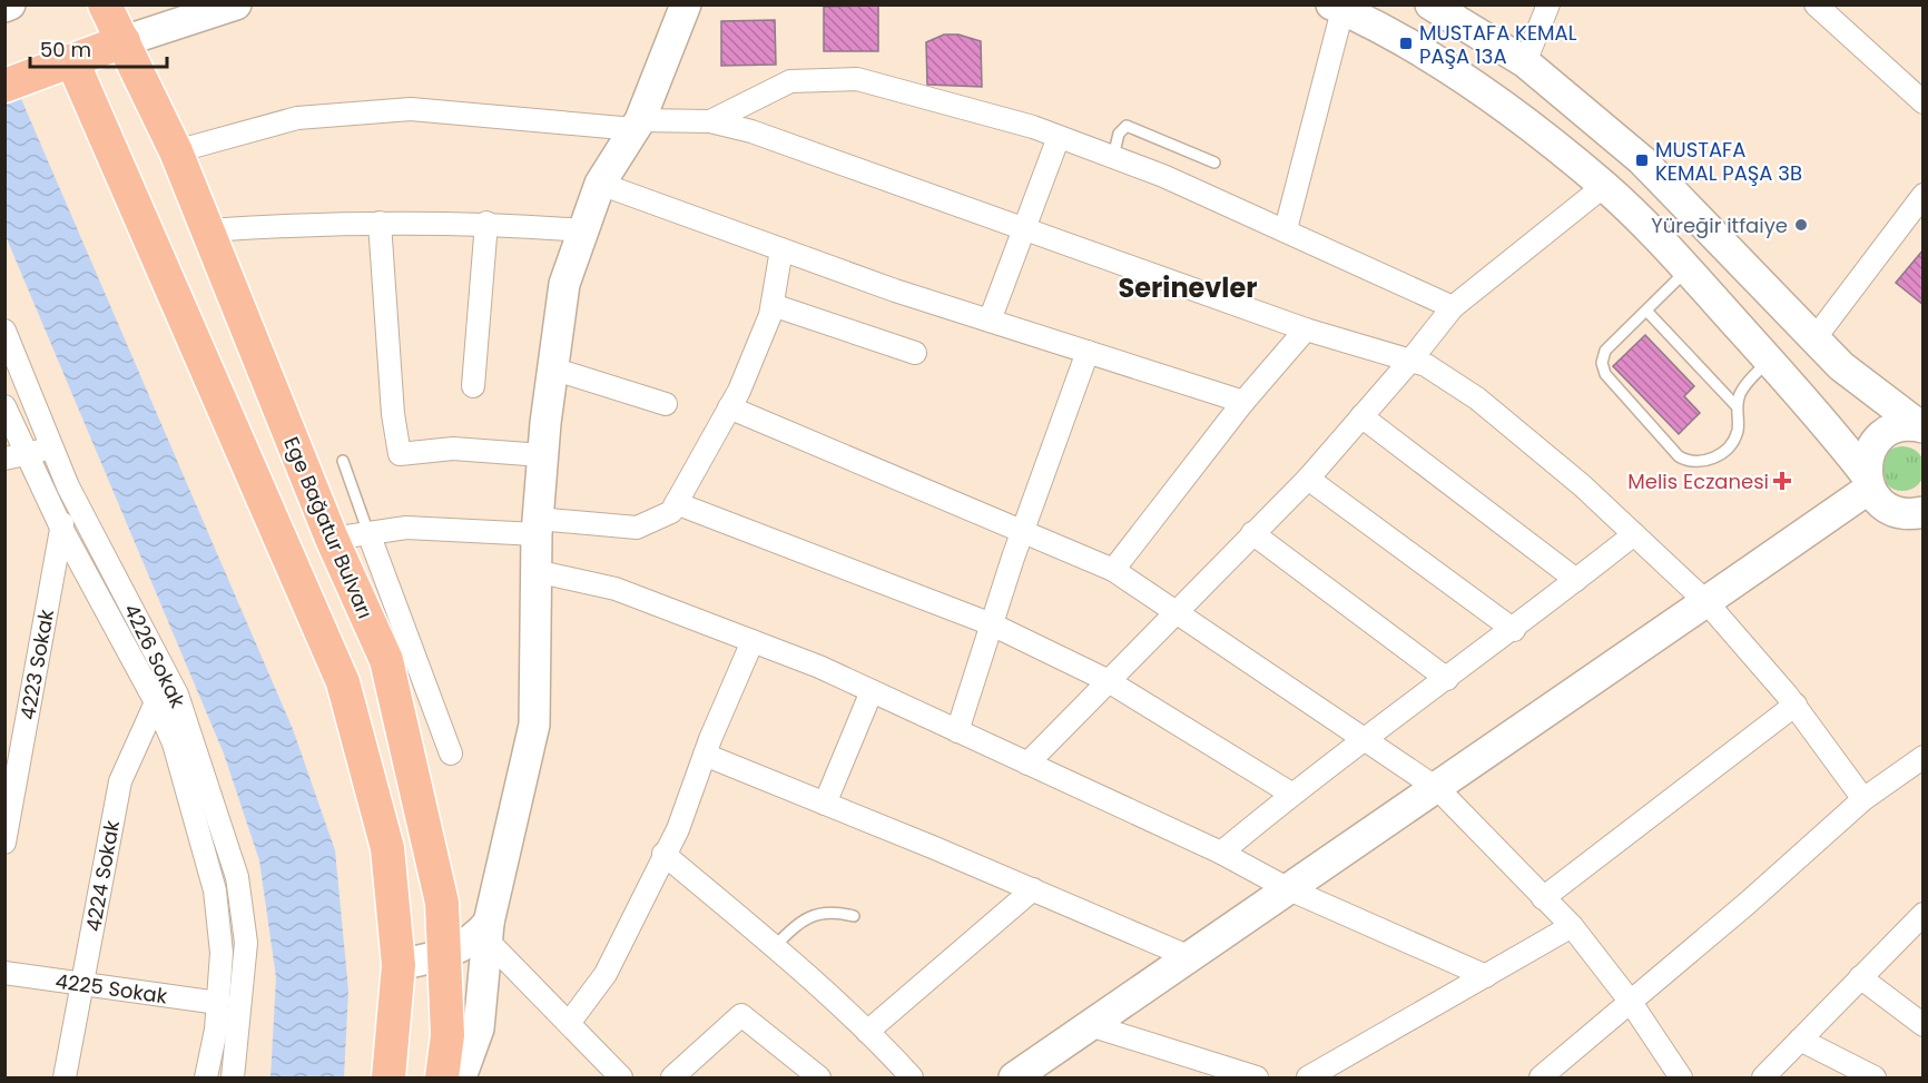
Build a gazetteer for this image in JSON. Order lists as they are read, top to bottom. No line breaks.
{"streets":{"main road":["Ege Bağatur Bulvarı"],"street":["4226 Sokak","4223 Sokak","4224 Sokak","4225 Sokak"]},"crossings":[["4226 Sokak","4223 Sokak"],["4224 Sokak","4225 Sokak"]],"districts":["Serinevler"],"places":{"transit":["MUSTAFA KEMAL PAŞA 13A","MUSTAFA KEMAL PAŞA 3B"],"other":["Yüreğir itfaiye"],"health":["Melis Eczanesi"]},"scale_bar":"50 m"}
